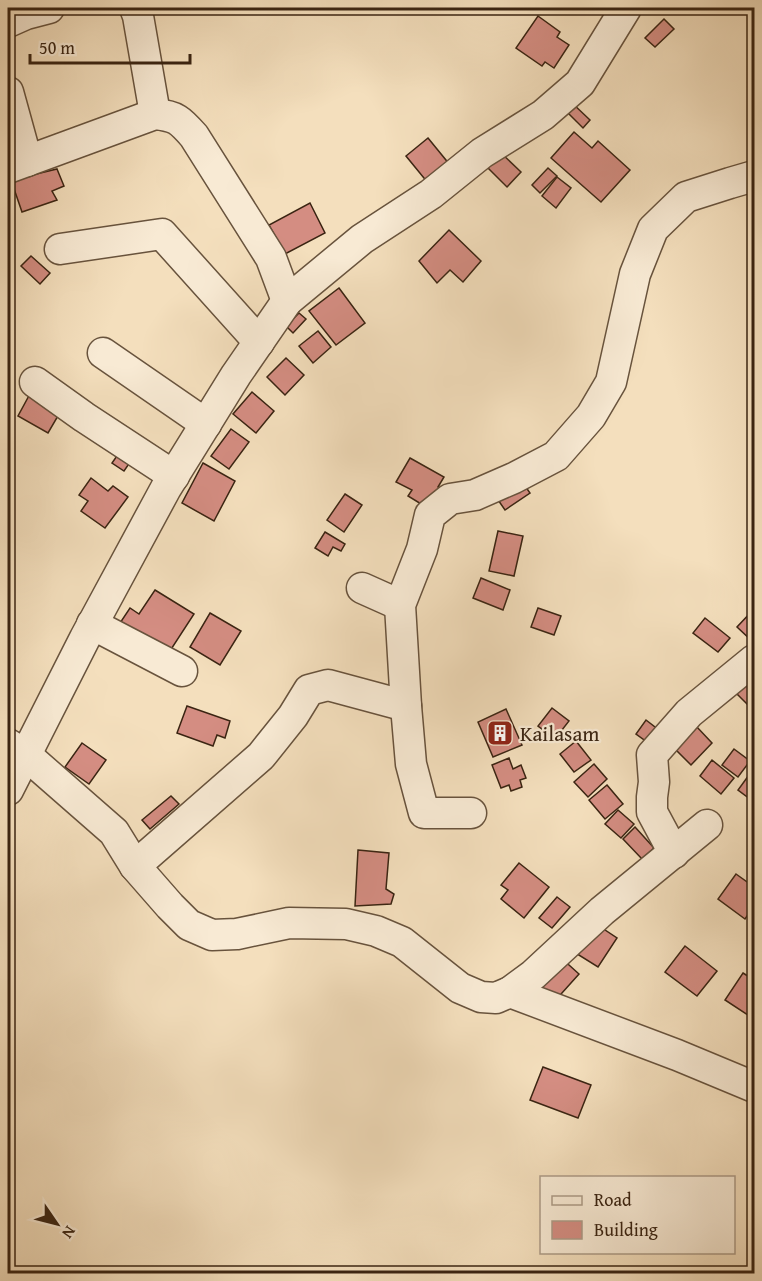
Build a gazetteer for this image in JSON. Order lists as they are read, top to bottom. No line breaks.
{"places":{"building":["Kailasam"]},"legend":["Road","Building"],"scale_bar":"50 m","north":"bottom right"}
